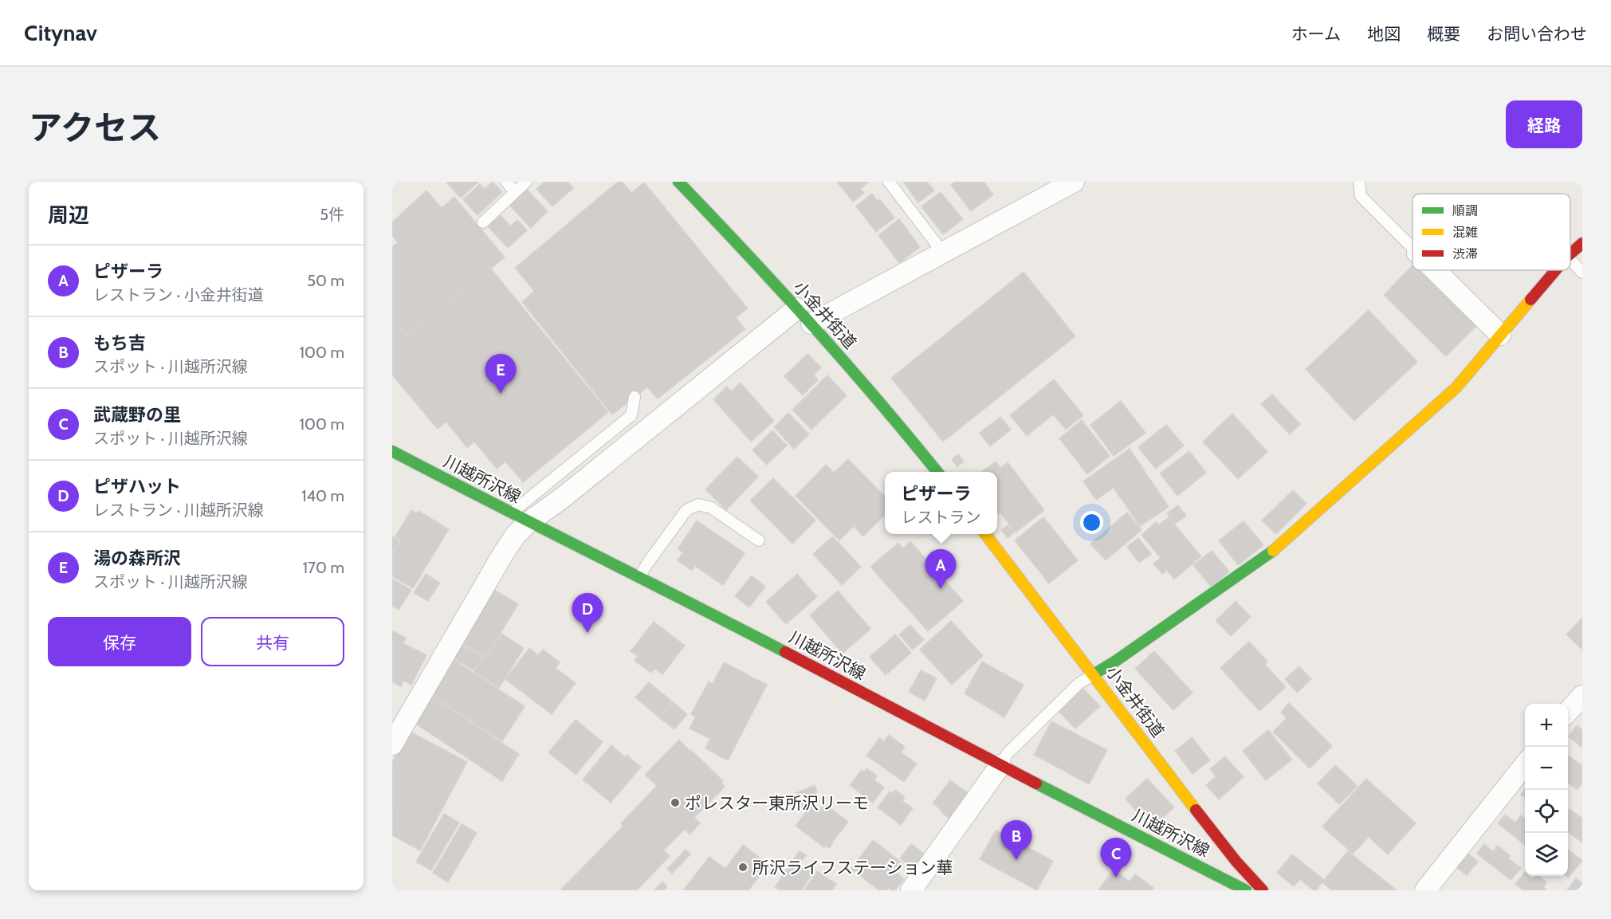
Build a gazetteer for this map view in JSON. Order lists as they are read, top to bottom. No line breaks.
{"streets":{"street":["小金井街道","川越所沢線"]},"places":["ポレスター東所沢リーモ","所沢ライフステーション華"],"legend":["順調","混雑","渋滞"],"page":{"header":"Citynav","nav":["ホーム","地図","概要","お問い合わせ"],"title":"アクセス","buttons":["経路",["保存","共有"]],"heading":["周辺","5件"],"list":[{"mark":"A","name":"ピザーラ","note":"レストラン · 小金井街道","value":"50 m"},{"mark":"B","name":"もち吉","note":"スポット · 川越所沢線","value":"100 m"},{"mark":"C","name":"武蔵野の里","note":"スポット · 川越所沢線","value":"100 m"},{"mark":"D","name":"ピザハット","note":"レストラン · 川越所沢線","value":"140 m"},{"mark":"E","name":"湯の森所沢","note":"スポット · 川越所沢線","value":"170 m"}],"pins":["E","A","D","B","C"],"popup":["ピザーラ","レストラン"],"map_buttons":["+","−"]}}
